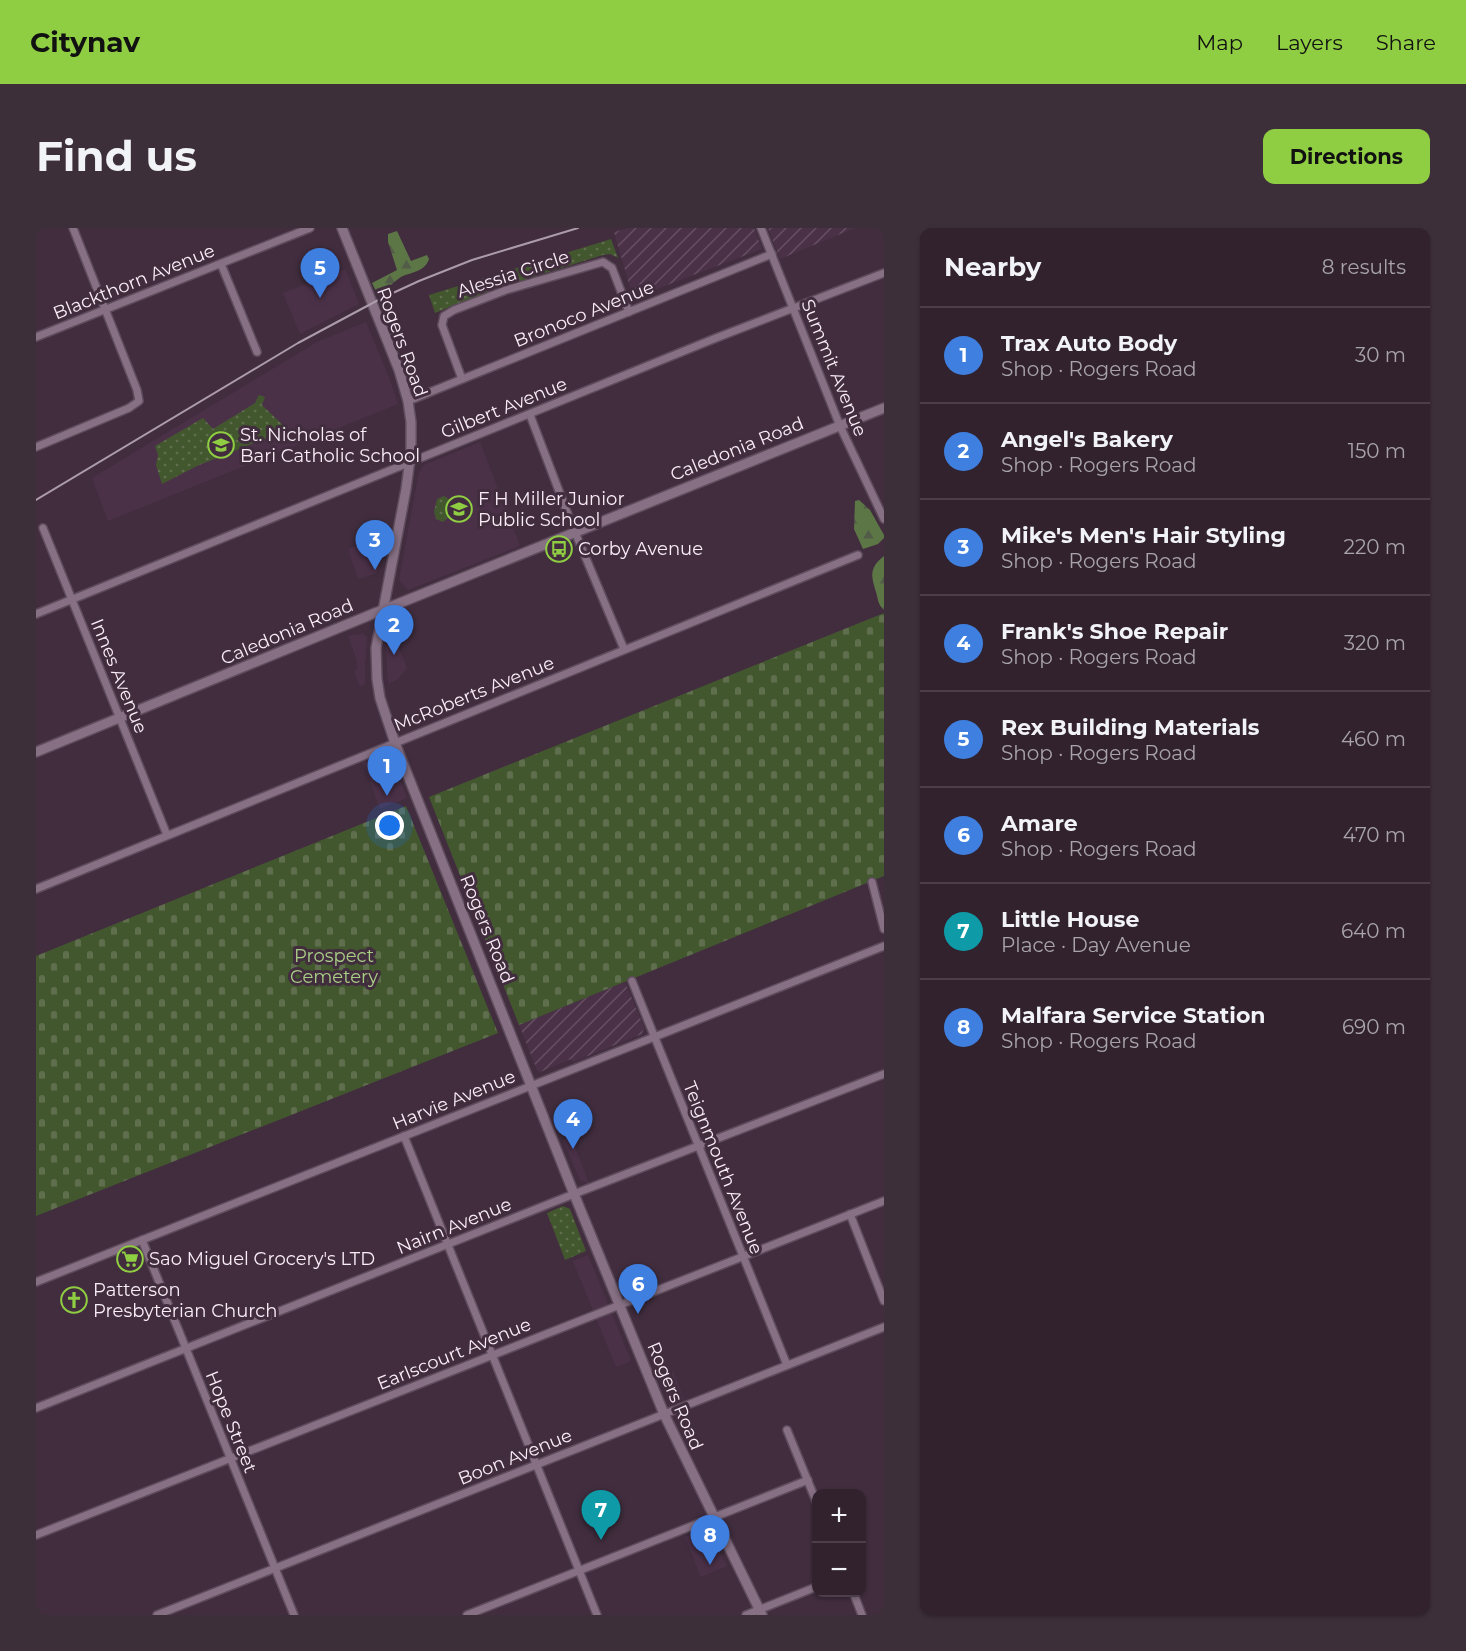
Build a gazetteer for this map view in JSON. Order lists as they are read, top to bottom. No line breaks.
{"streets":{"street":["Alessia Circle","Blackthorn Avenue","Bronoco Avenue","Rogers Road","Summit Avenue","Gilbert Avenue","Caledonia Road","Innes Avenue","McRoberts Avenue","Harvie Avenue","Teignmouth Avenue","Nairn Avenue","Earlscourt Avenue","Hope Street","Boon Avenue"]},"crossings":[["Alessia Circle","Bronoco Avenue"],["Bronoco Avenue","Rogers Road"],["Bronoco Avenue","Summit Avenue"],["Rogers Road","Gilbert Avenue"],["Rogers Road","Caledonia Road"],["Rogers Road","McRoberts Avenue"],["Rogers Road","Harvie Avenue"],["Rogers Road","Nairn Avenue"],["Rogers Road","Earlscourt Avenue"],["Rogers Road","Boon Avenue"],["Summit Avenue","Gilbert Avenue"],["Summit Avenue","Caledonia Road"],["Gilbert Avenue","Innes Avenue"],["Caledonia Road","Innes Avenue"],["Innes Avenue","McRoberts Avenue"],["Harvie Avenue","Teignmouth Avenue"],["Harvie Avenue","Hope Street"],["Teignmouth Avenue","Nairn Avenue"],["Teignmouth Avenue","Earlscourt Avenue"],["Teignmouth Avenue","Boon Avenue"],["Nairn Avenue","Hope Street"],["Earlscourt Avenue","Hope Street"],["Hope Street","Boon Avenue"]],"parks":["Prospect Cemetery"],"places":{"school or university":["St. Nicholas of Bari Catholic School","F H Miller Junior Public School"],"bus stop":["Corby Avenue"],"supermarket":["Sao Miguel Grocery's LTD"],"church":["Patterson Presbyterian Church"]},"page":{"header":"Citynav","nav":["Map","Layers","Share"],"buttons":"Directions","title":"Find us","heading":["Nearby","8 results"],"pins":["5","3","2","1","4","6","7","8"],"list":[{"mark":"1","name":"Trax Auto Body","note":"Shop · Rogers Road","value":"30 m"},{"mark":"2","name":"Angel's Bakery","note":"Shop · Rogers Road","value":"150 m"},{"mark":"3","name":"Mike's Men's Hair Styling","note":"Shop · Rogers Road","value":"220 m"},{"mark":"4","name":"Frank's Shoe Repair","note":"Shop · Rogers Road","value":"320 m"},{"mark":"5","name":"Rex Building Materials","note":"Shop · Rogers Road","value":"460 m"},{"mark":"6","name":"Amare","note":"Shop · Rogers Road","value":"470 m"},{"mark":"7","name":"Little House","note":"Place · Day Avenue","value":"640 m"},{"mark":"8","name":"Malfara Service Station","note":"Shop · Rogers Road","value":"690 m"}],"map_buttons":["+","−"]}}
